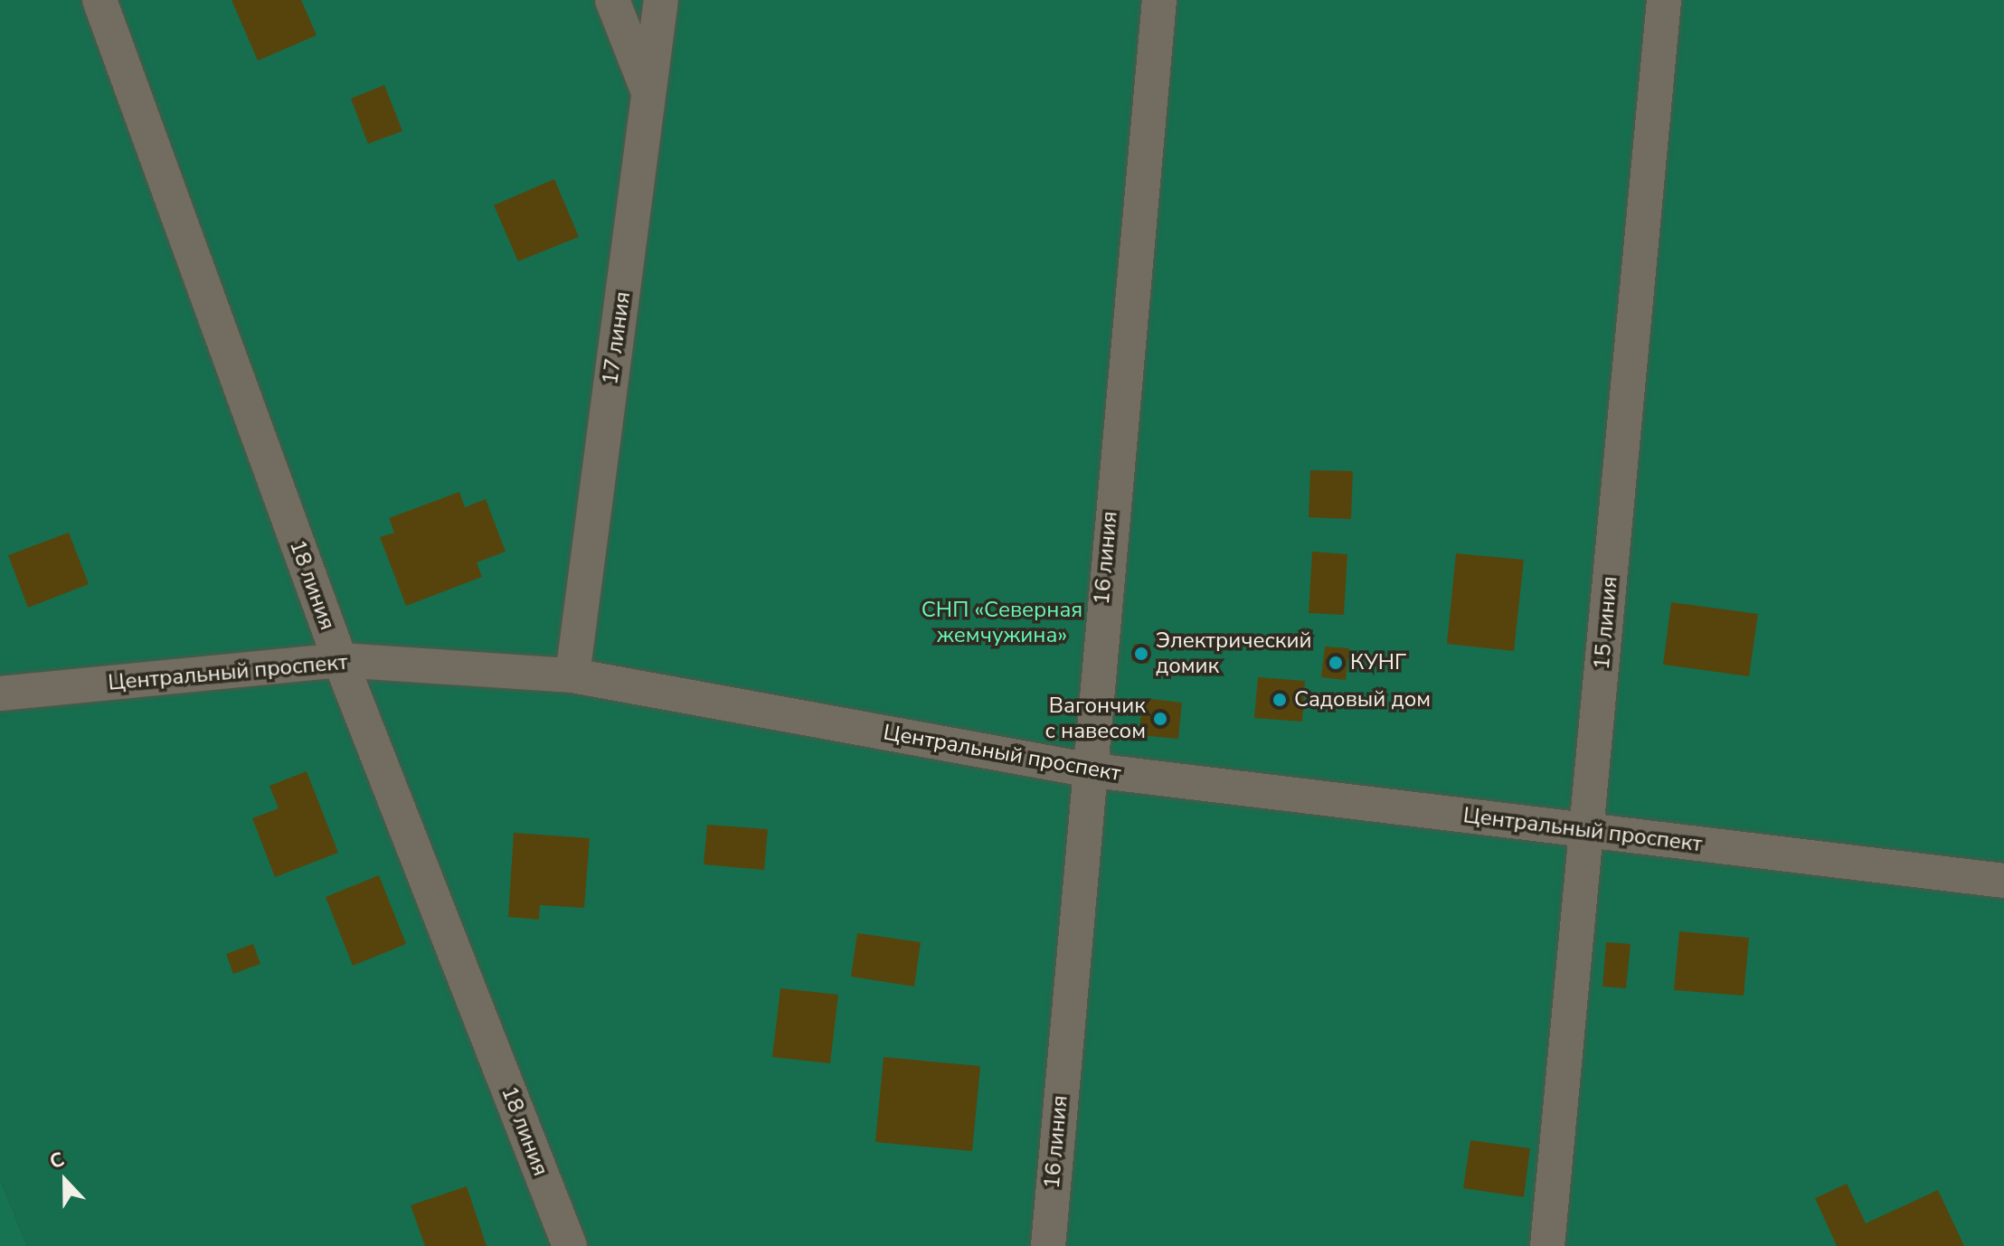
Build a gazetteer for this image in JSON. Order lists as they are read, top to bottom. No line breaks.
{"streets":{"street":["17 линия","16 линия","18 линия","15 линия","Центральный проспект"]},"crossings":[["17 линия","Центральный проспект"],["16 линия","Центральный проспект"],["18 линия","Центральный проспект"],["15 линия","Центральный проспект"]],"parks":["СНП «Северная жемчужина»"],"places":["Электрический домик","КУНГ","Садовый дом","Вагончик с навесом"],"north":"top"}
